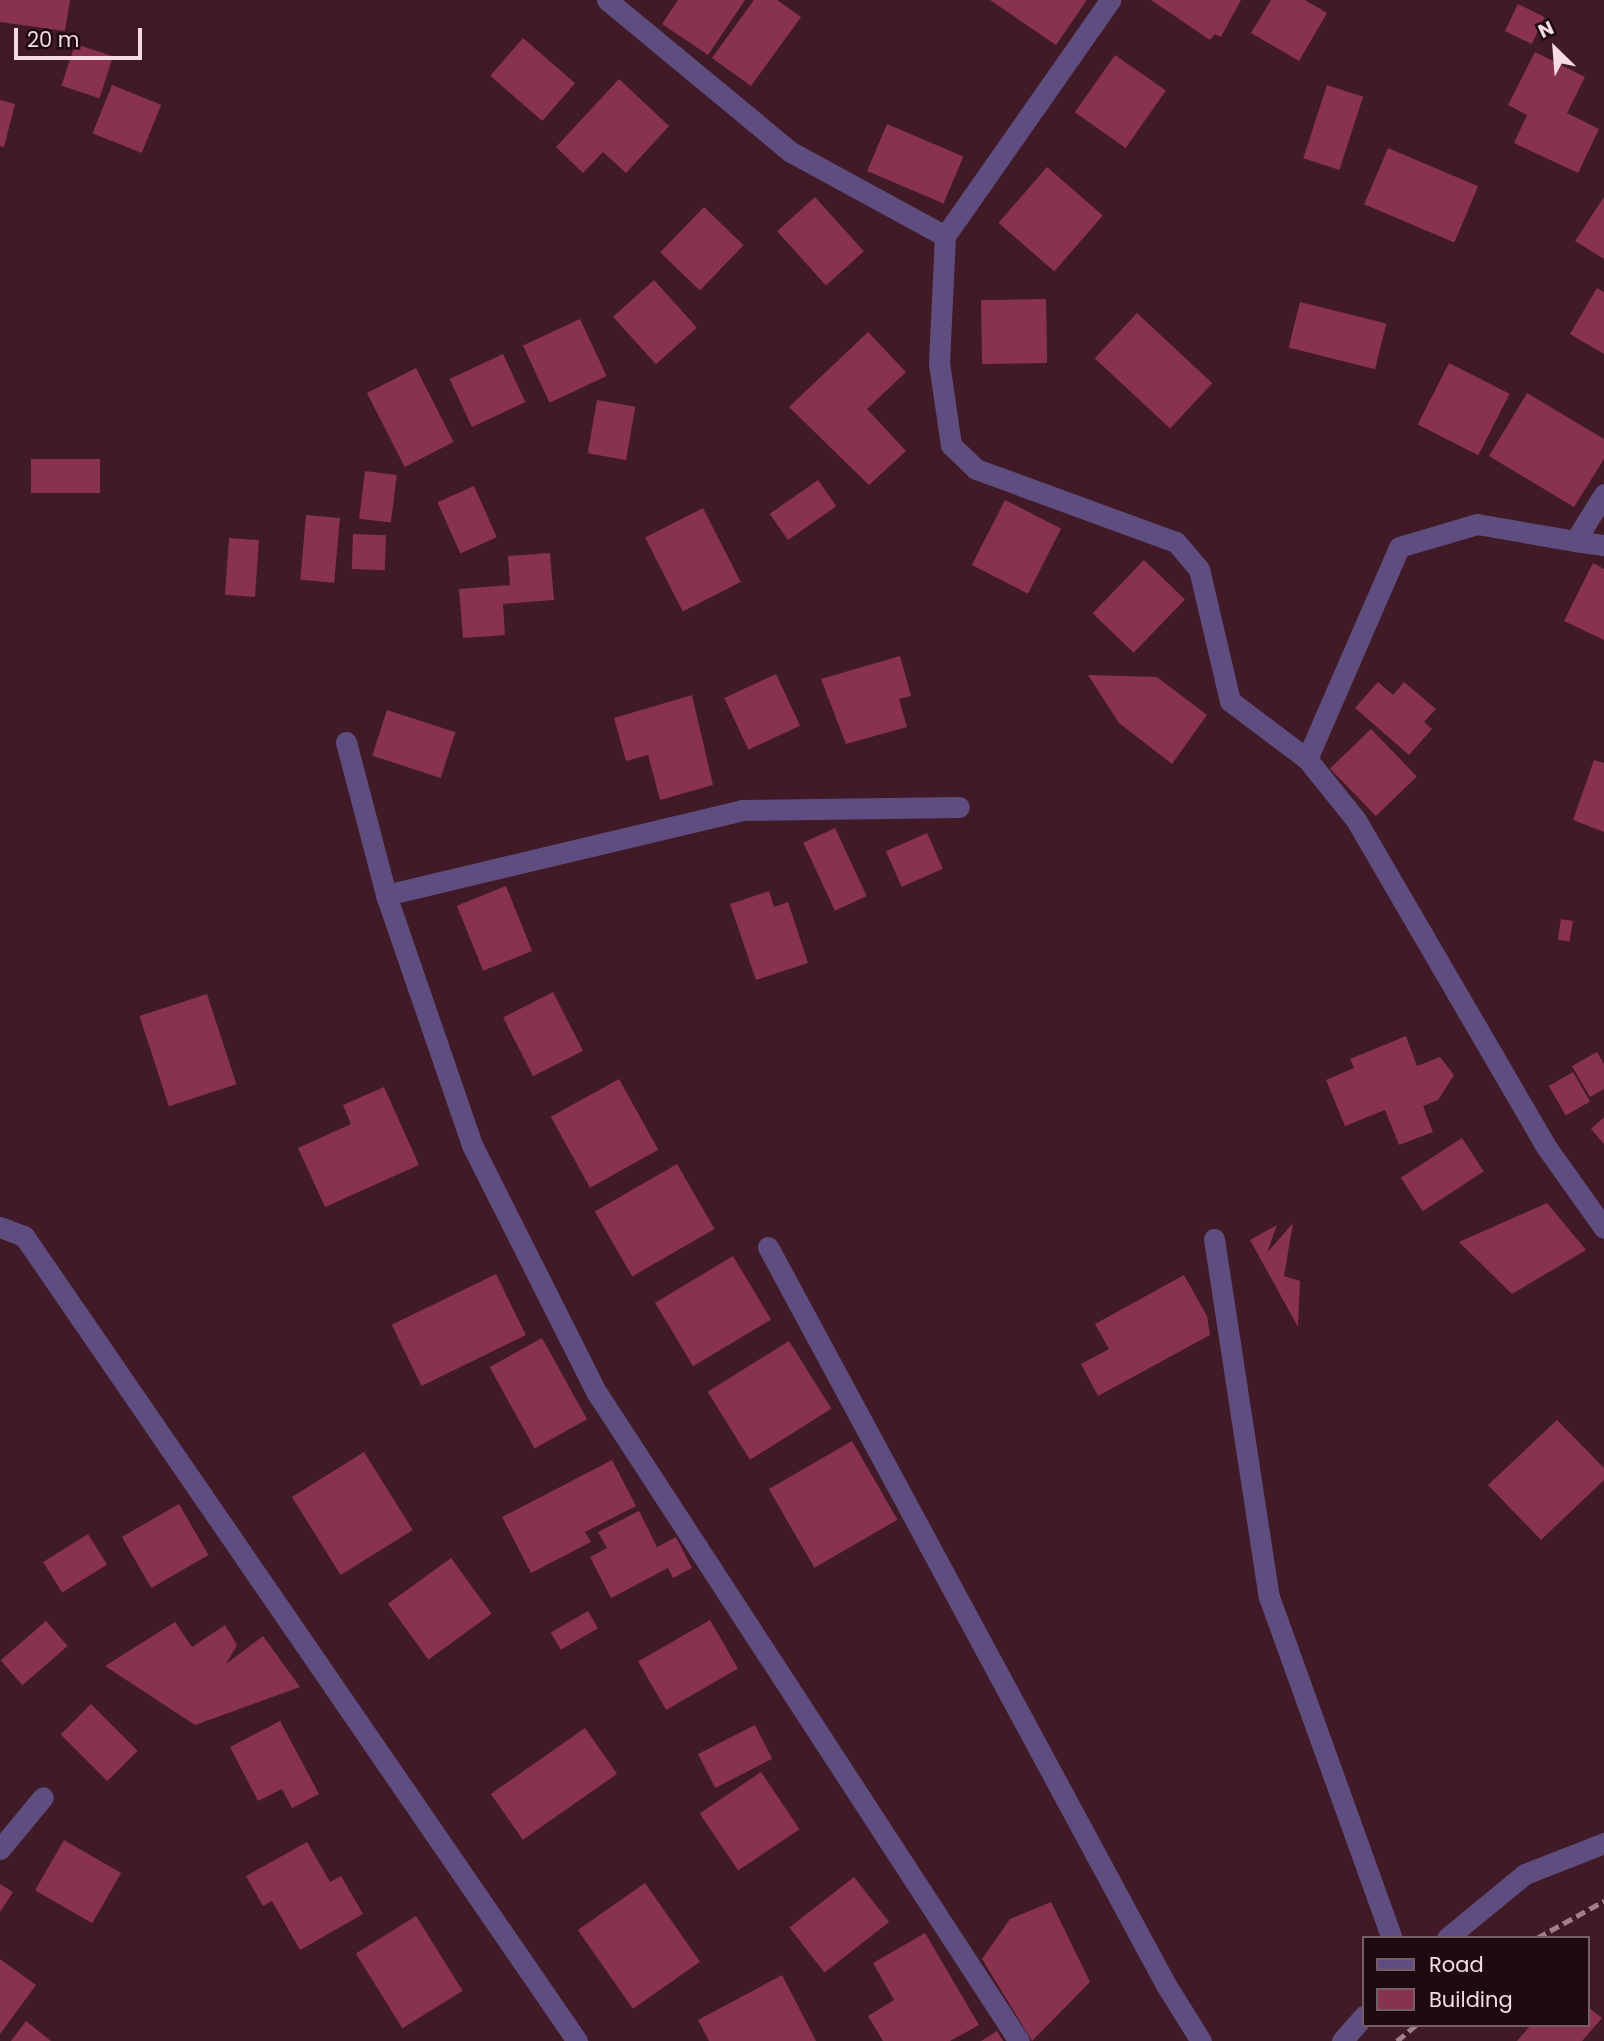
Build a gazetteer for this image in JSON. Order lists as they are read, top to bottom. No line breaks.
{"legend":["Road","Building"],"scale_bar":"20 m","north":"top left"}
